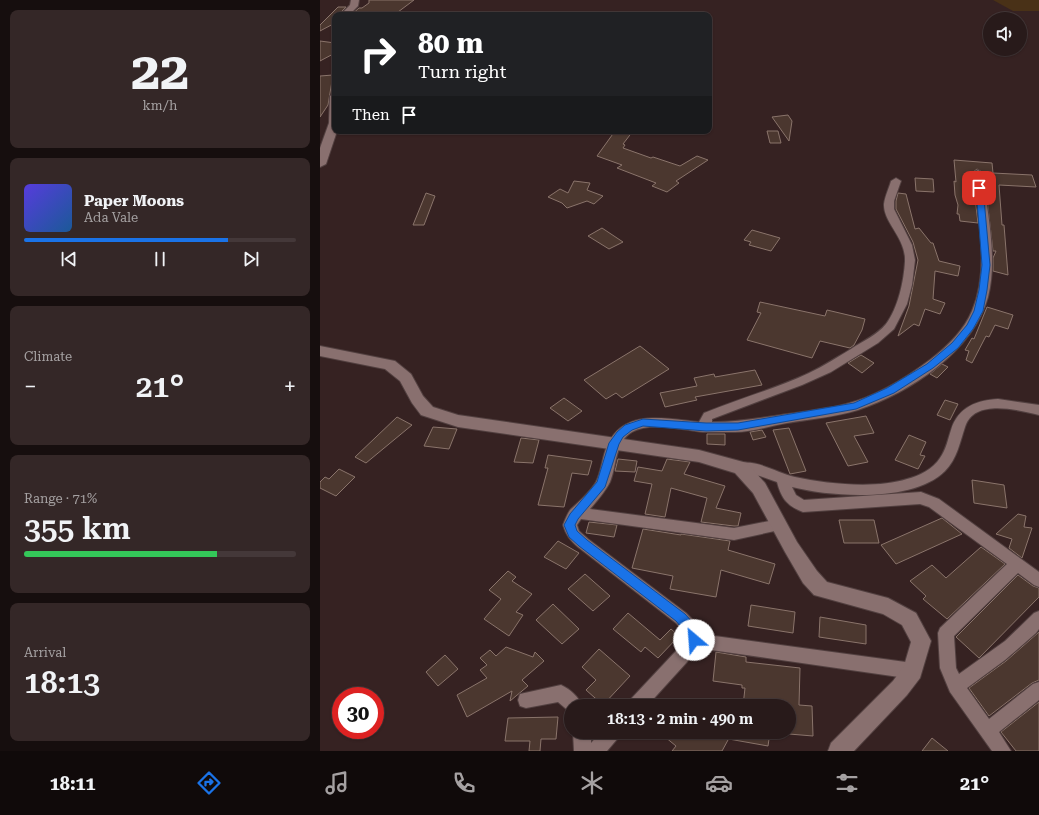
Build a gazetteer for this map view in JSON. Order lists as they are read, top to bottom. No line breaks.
{"page":{"tile":[["22","km/h"],"Climate",["Range · 71%","355 km"],["Arrival","18:13"]],"turn":["80 m","Turn right"],"then":"Then","song":["Paper Moons","Ada Vale"],"heat":["−","21°","+"],"limit":"30","trip":"18:13 · 2 min · 490 m","tabs":["18:11","21°"]}}
